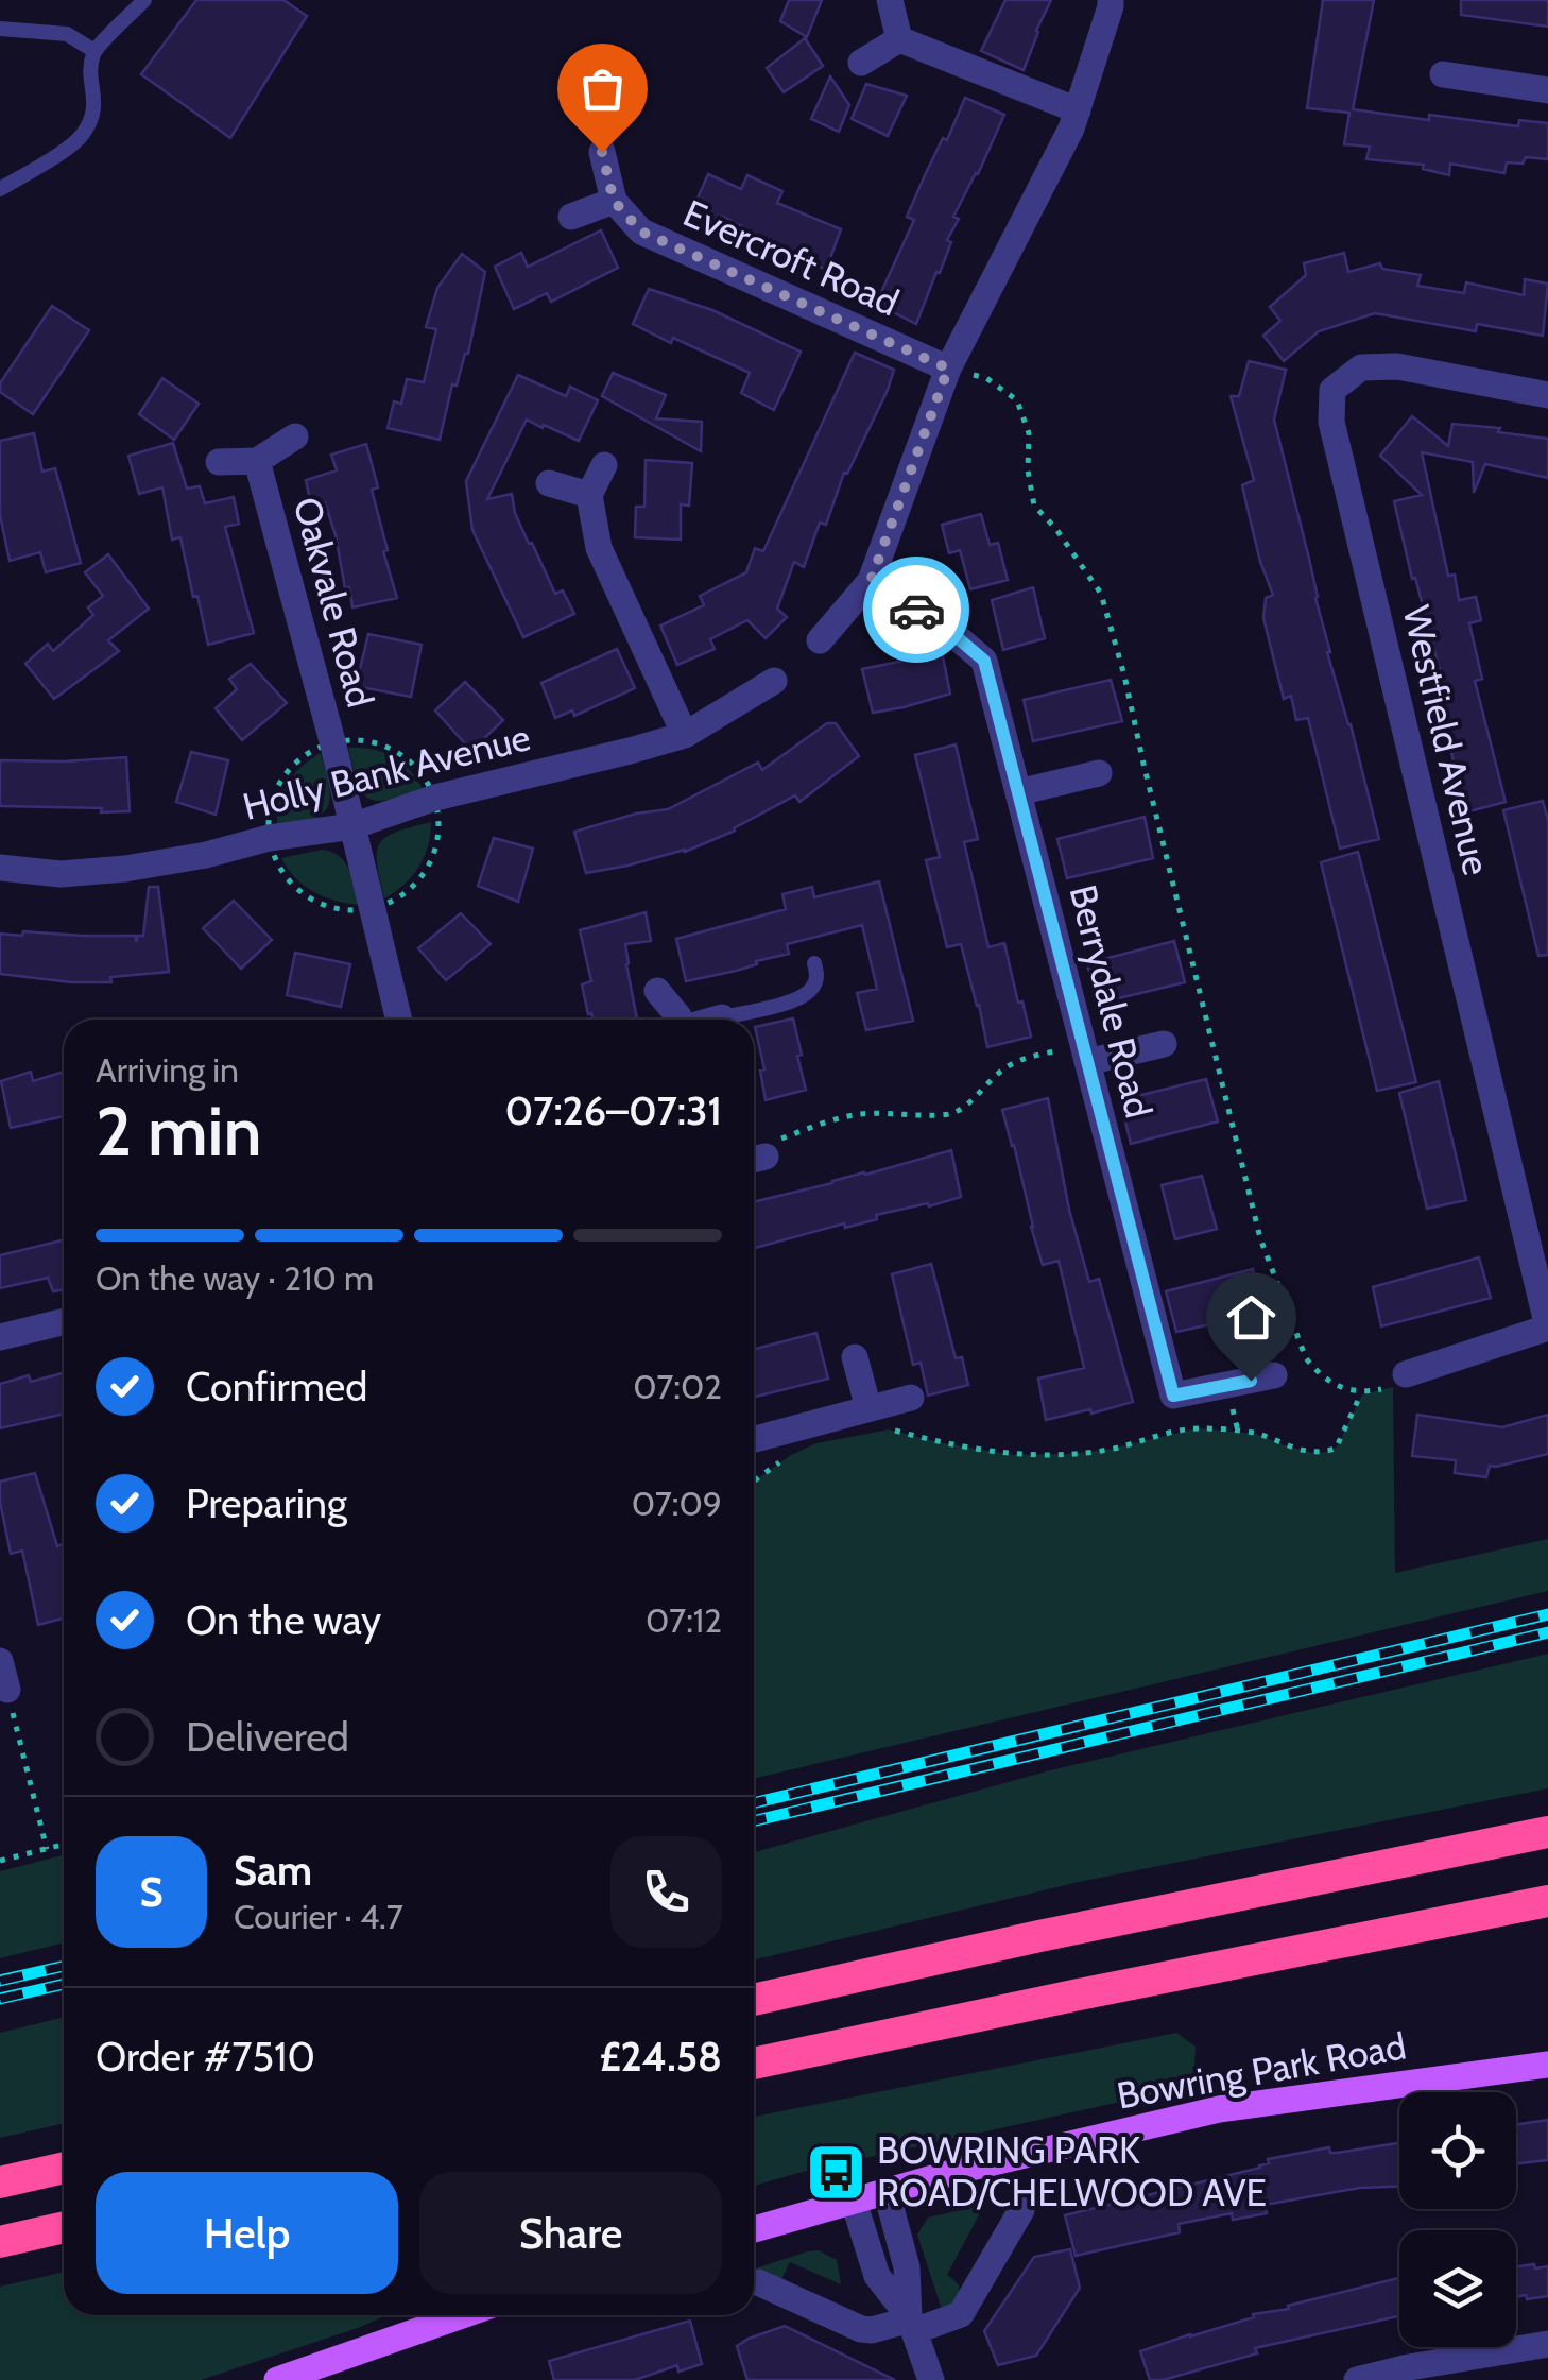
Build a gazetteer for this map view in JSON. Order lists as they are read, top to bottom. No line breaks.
{"streets":{"main road":["Bowring Park Road"],"street":["Evercroft Road","Oakvale Road","Westfield Avenue","Holly Bank Avenue","Berrydale Road"]},"crossings":[["Oakvale Road","Holly Bank Avenue"]],"places":{"bus stop":["BOWRING PARK ROAD/CHELWOOD AVE"]},"page":{"heading":["2 min","Arriving in","07:26–07:31"],"panel":["Sam","Courier · 4.7","Order #7510","£24.58"],"bar":"On the way · 210 m","list":[["Confirmed","07:02"],["Preparing","07:09"],["On the way","07:12"],"Delivered"],"round":"S","buttons":["Help","Share"]}}
